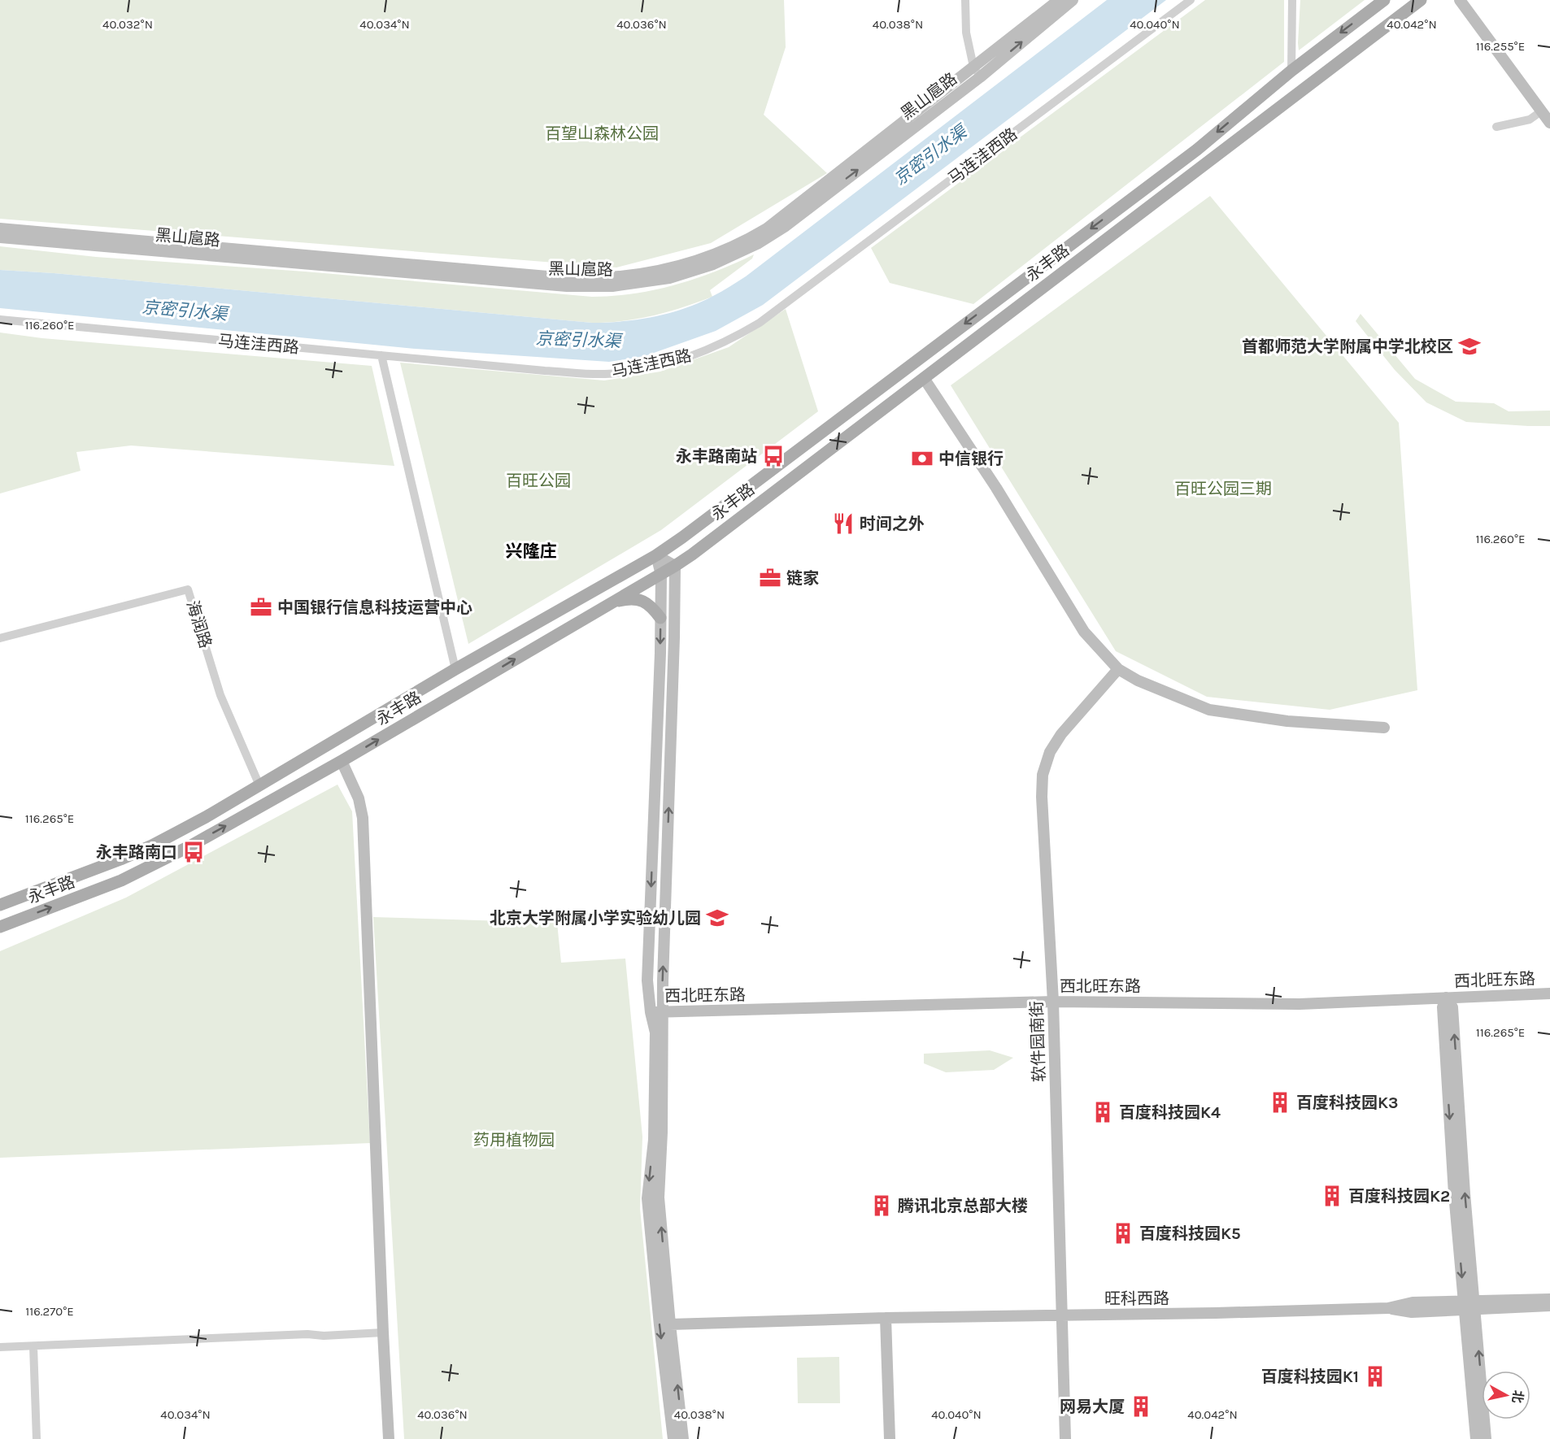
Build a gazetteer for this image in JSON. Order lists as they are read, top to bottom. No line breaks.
{"streets":{"main road":["永丰路"],"street":["黑山扈路","马连洼西路","海润路","西北旺东路","软件园南街","旺科西路"]},"crossings":[["永丰路","海润路"],["西北旺东路","软件园南街"],["软件园南街","旺科西路"]],"districts":["兴隆庄"],"water":["京密引水渠"],"parks":["百望山森林公园","百旺公园","百旺公园三期","药用植物园"],"places":{"school or university":["首都师范大学附属中学北校区","北京大学附属小学实验幼儿园"],"bus stop":["永丰路南站","永丰路南口"],"bank":["中信银行"],"restaurant":["时间之外"],"office":["链家","中国银行信息科技运营中心"],"building":["百度科技园K3","百度科技园K4","百度科技园K2","腾讯北京总部大楼","百度科技园K5","百度科技园K1","网易大厦"]},"north":"right","coordinates":["40.032°N","40.034°N","40.036°N","40.038°N","40.040°N","40.042°N","116.255°E","116.260°E","116.265°E","116.270°E"]}
